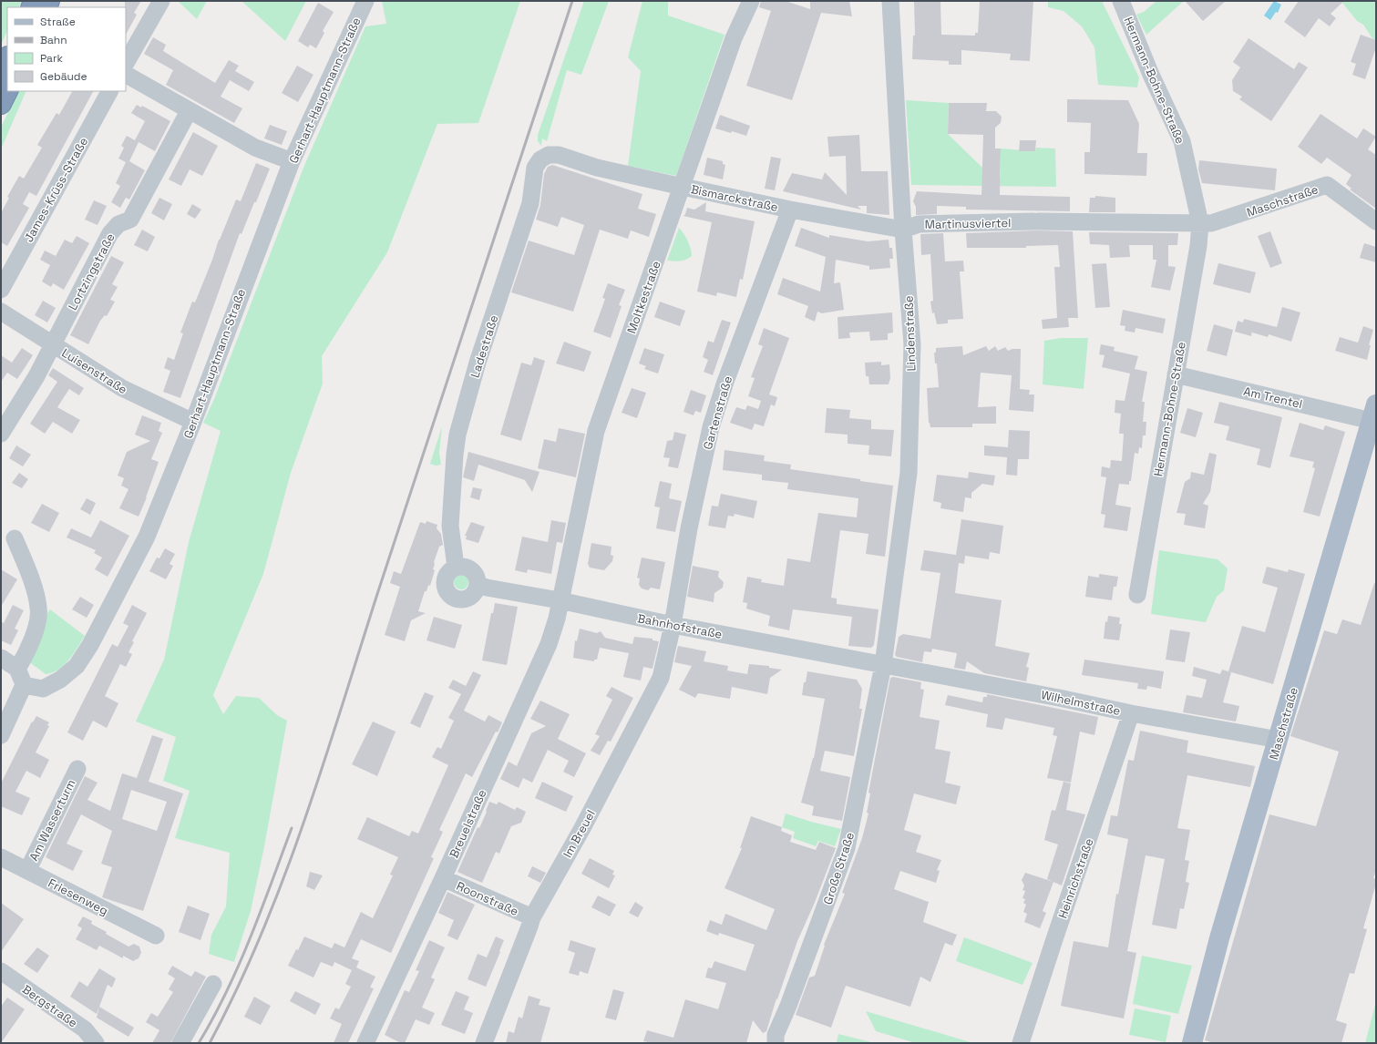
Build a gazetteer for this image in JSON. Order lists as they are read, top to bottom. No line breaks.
{"streets":{"main road":["Maschstraße"],"street":["Hermann-Bohne-Straße","Gerhart-Hauptmann-Straße","James-Krüss-Straße","Bismarckstraße","Martinusviertel","Lortzingstraße","Moltkestraße","Lindenstraße","Ladestraße","Luisenstraße","Am Trentel","Gartenstraße","Bahnhofstraße","Wilhelmstraße","Am Wasserturm","Breuelstraße","Im Breuel","Große Straße","Heinrichstraße","Friesenweg","Roonstraße","Bergstraße"]},"crossings":[["Hermann-Bohne-Straße","Maschstraße"],["Hermann-Bohne-Straße","Martinusviertel"],["Hermann-Bohne-Straße","Am Trentel"],["Gerhart-Hauptmann-Straße","Luisenstraße"],["Bismarckstraße","Martinusviertel"],["Bismarckstraße","Moltkestraße"],["Bismarckstraße","Lindenstraße"],["Bismarckstraße","Ladestraße"],["Bismarckstraße","Gartenstraße"],["Maschstraße","Martinusviertel"],["Maschstraße","Am Trentel"],["Maschstraße","Wilhelmstraße"],["Martinusviertel","Lindenstraße"],["Lortzingstraße","Luisenstraße"],["Moltkestraße","Bahnhofstraße"],["Moltkestraße","Breuelstraße"],["Lindenstraße","Bahnhofstraße"],["Lindenstraße","Wilhelmstraße"],["Lindenstraße","Große Straße"],["Ladestraße","Bahnhofstraße"],["Gartenstraße","Bahnhofstraße"],["Gartenstraße","Im Breuel"],["Bahnhofstraße","Wilhelmstraße"],["Bahnhofstraße","Breuelstraße"],["Bahnhofstraße","Im Breuel"],["Bahnhofstraße","Große Straße"],["Wilhelmstraße","Große Straße"],["Wilhelmstraße","Heinrichstraße"],["Am Wasserturm","Friesenweg"],["Breuelstraße","Roonstraße"],["Im Breuel","Roonstraße"]],"legend":["Straße","Bahn","Park","Gebäude"]}
